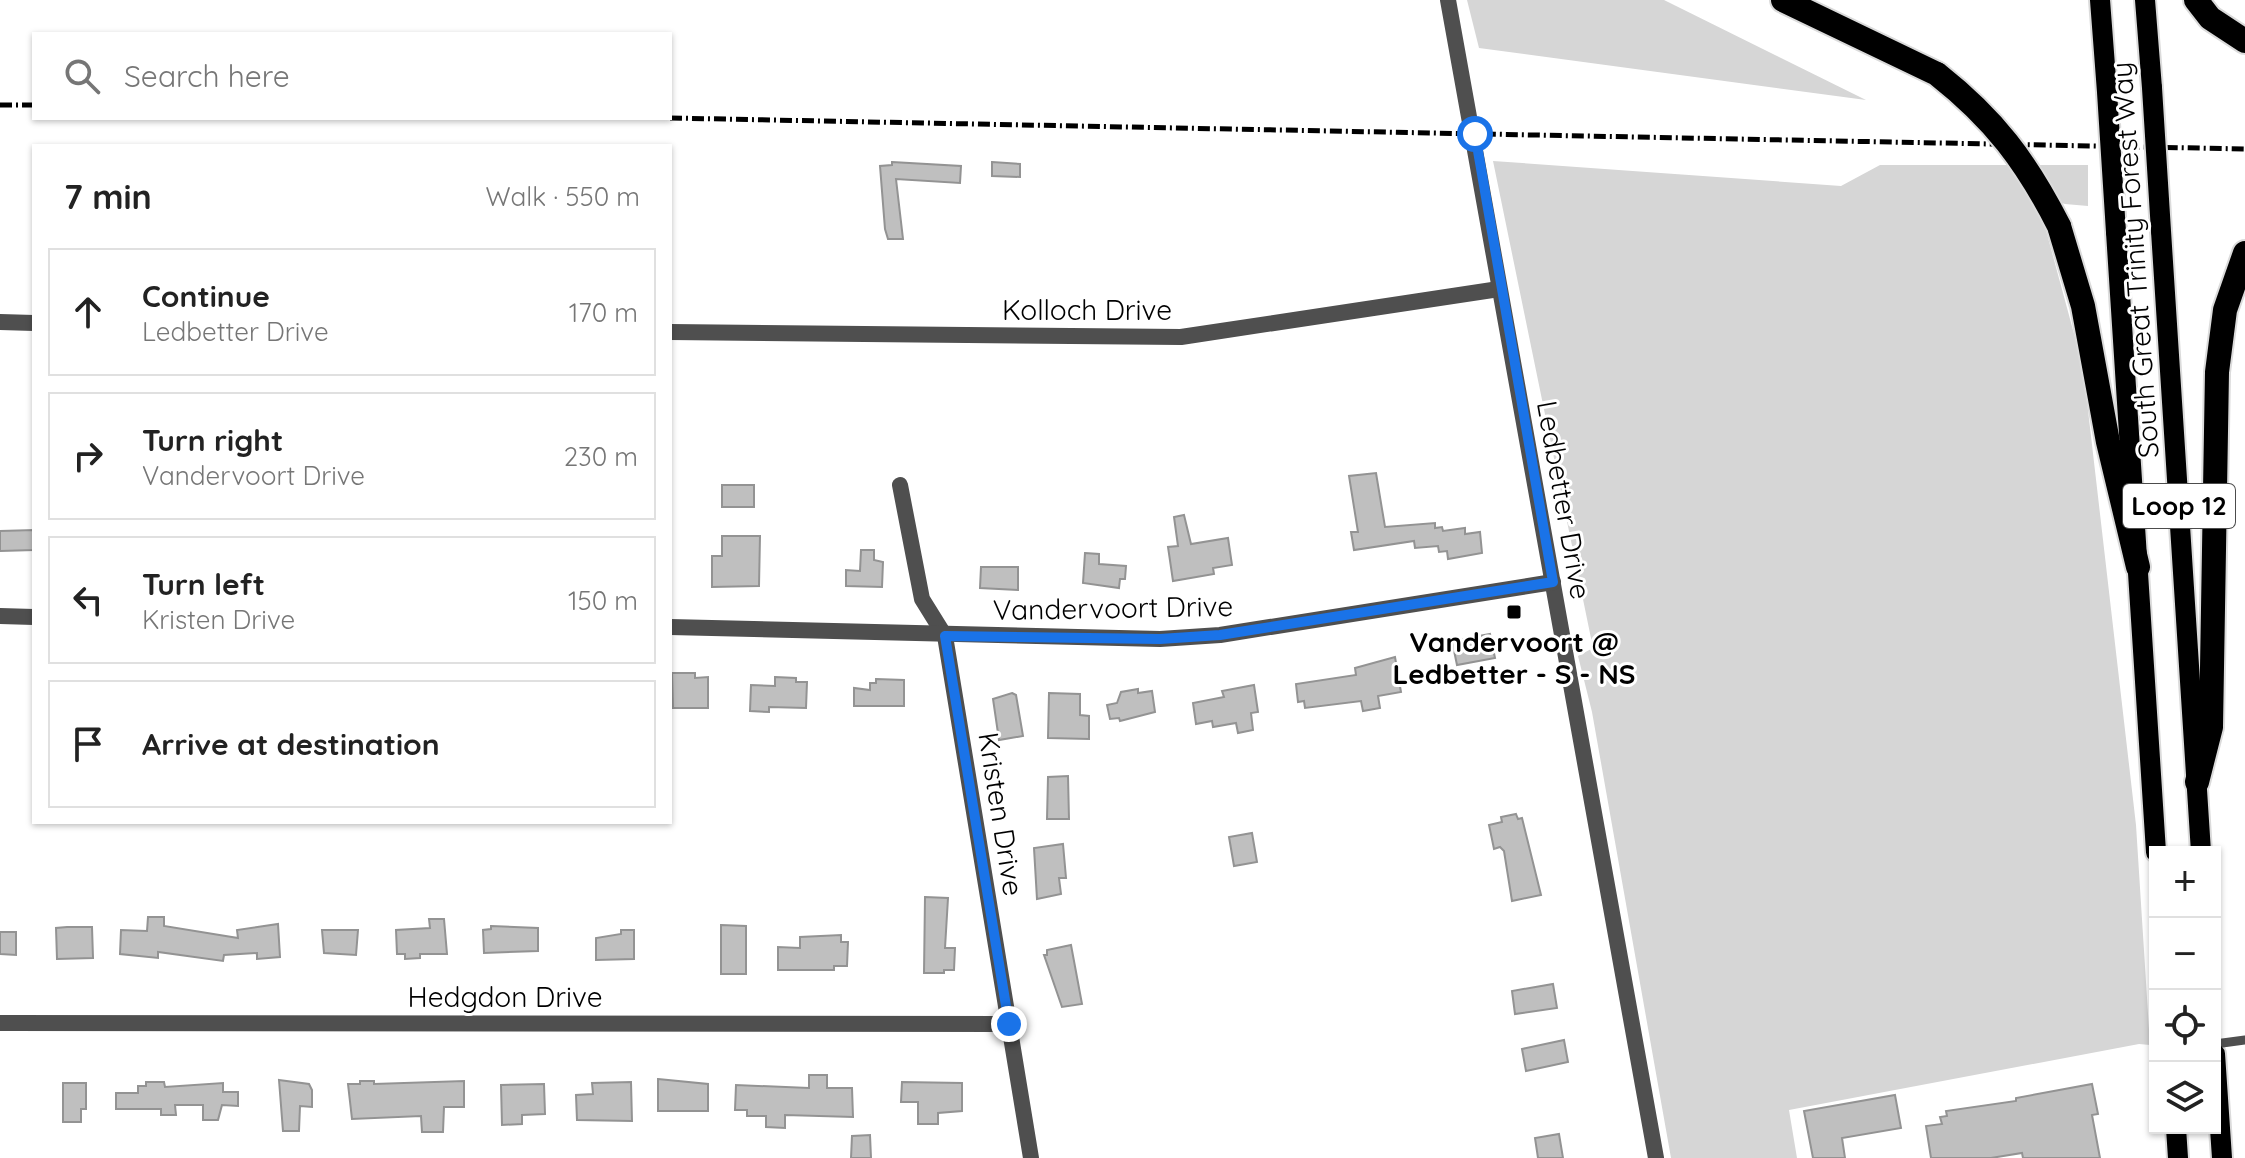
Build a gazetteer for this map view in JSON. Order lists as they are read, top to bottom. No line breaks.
{"streets":{"main road":["South Great Trinity Forest Way","Loop 12"],"street":["Kolloch Drive","Ledbetter Drive","Vandervoort Drive","Kristen Drive","Hedgdon Drive"]},"crossings":[["Kolloch Drive","Ledbetter Drive"],["Ledbetter Drive","Vandervoort Drive"],["Vandervoort Drive","Kristen Drive"],["Kristen Drive","Hedgdon Drive"]],"places":{"transit":["Vandervoort @ Ledbetter - S - NS"]},"page":{"search":"Search here","heading":["7 min","Walk · 550 m"],"list":[["Continue","Ledbetter Drive","170 m"],["Turn right","Vandervoort Drive","230 m"],["Turn left","Kristen Drive","150 m"],"Arrive at destination"],"map_buttons":["+","−"]}}
